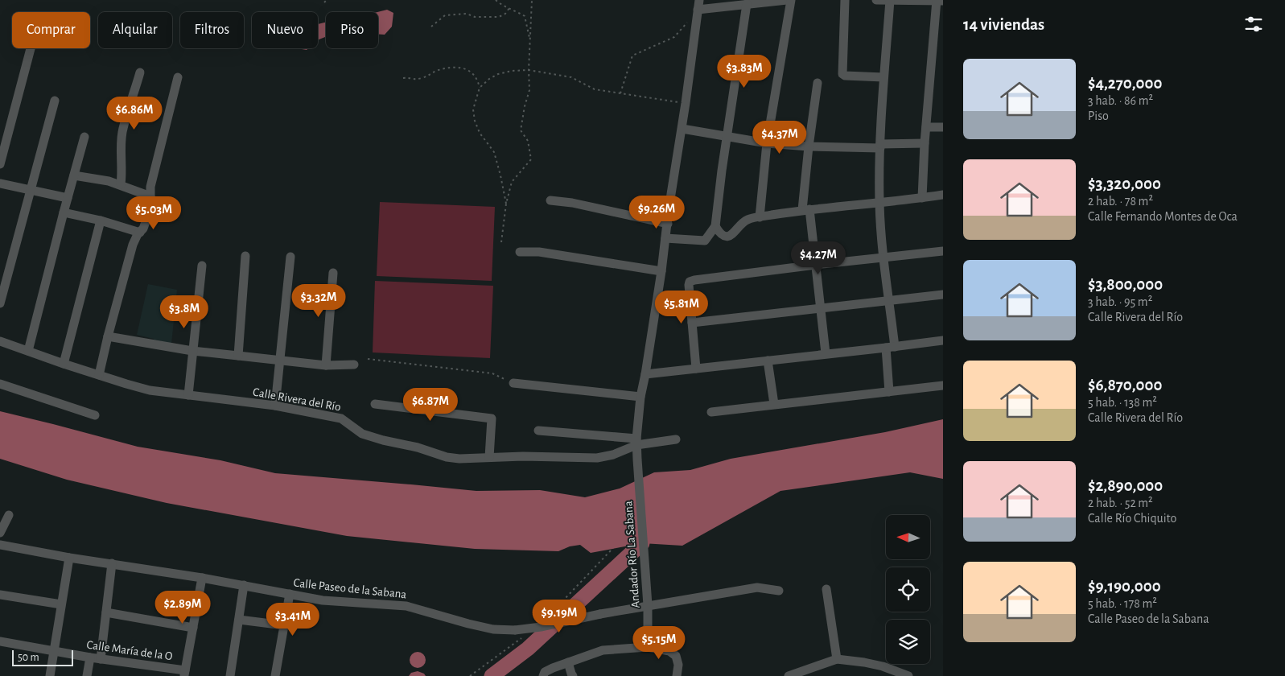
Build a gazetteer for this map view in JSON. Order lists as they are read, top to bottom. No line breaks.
{"streets":{"street":["Calle Rivera del Río","Andador Río La Sabana","Calle Paseo de la Sabana","Calle María de la O"]},"crossings":[["Calle Rivera del Río","Andador Río La Sabana"],["Andador Río La Sabana","Calle Paseo de la Sabana"]],"scale_bar":"50 m","north":"left","page":{"heading":"14 viviendas","chip":["Comprar","Alquilar","Filtros","Nuevo","Piso"],"list":[{"name":"$4,270,000","note":"3 hab. · 86 m² · Piso"},{"name":"$3,320,000","note":"2 hab. · 78 m² · Calle Fernando Montes de Oca"},{"name":"$3,800,000","note":"3 hab. · 95 m² · Calle Rivera del Río"},{"name":"$6,870,000","note":"5 hab. · 138 m² · Calle Rivera del Río"},{"name":"$2,890,000","note":"2 hab. · 52 m² · Calle Río Chiquito"},{"name":"$9,190,000","note":"5 hab. · 178 m² · Calle Paseo de la Sabana"}],"price":["$3.83M","$6.86M","$4.37M","$9.26M","$5.03M","$4.27M","$3.32M","$5.81M","$3.8M","$6.87M","$2.89M","$9.19M","$3.41M","$5.15M"],"scale":"50 m"}}
